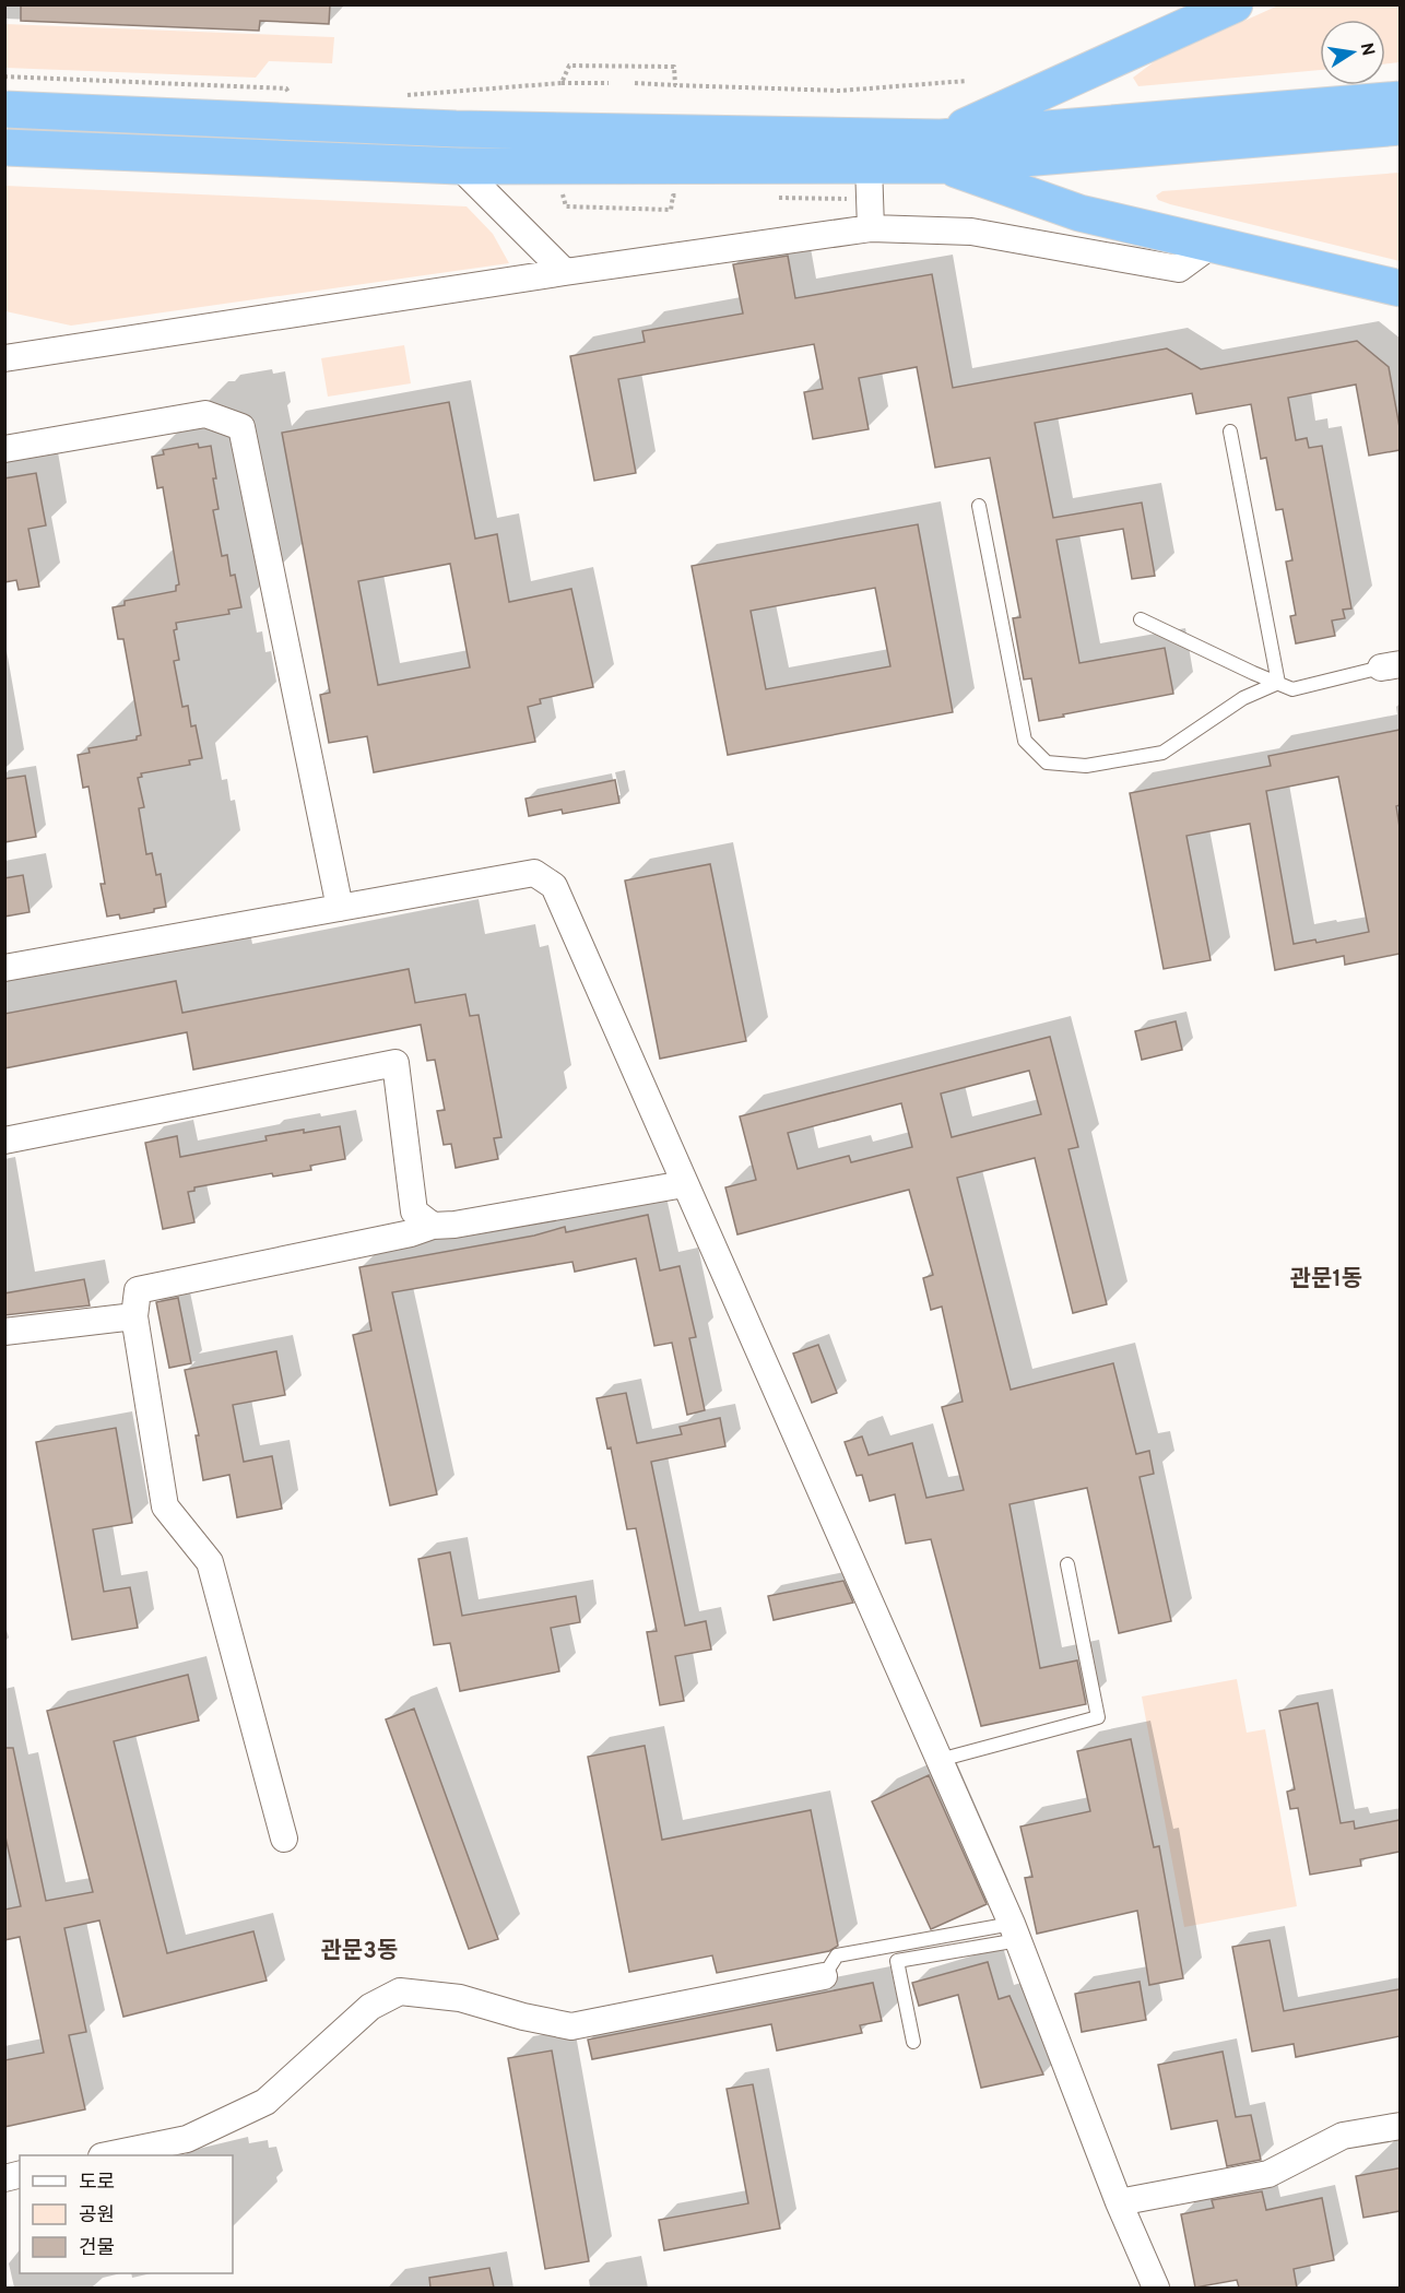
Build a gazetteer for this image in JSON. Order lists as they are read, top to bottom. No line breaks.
{"districts":["관문1동","관문3동"],"legend":["도로","공원","건물"],"north":"right"}
